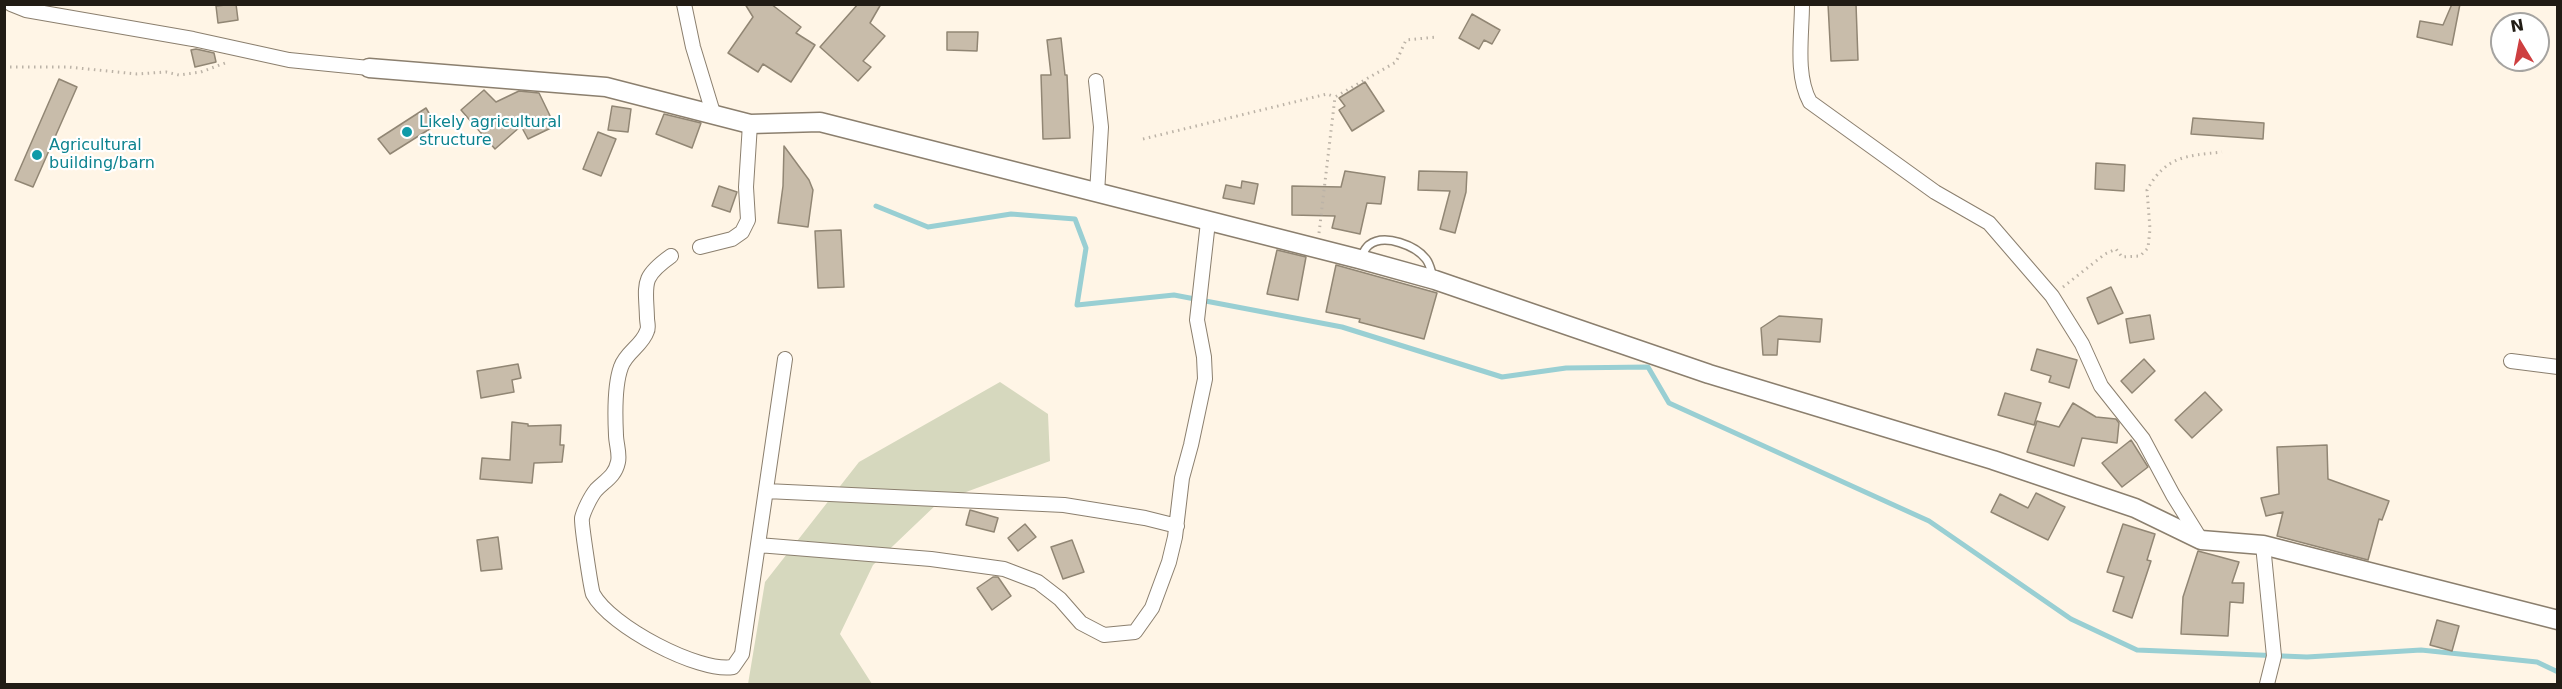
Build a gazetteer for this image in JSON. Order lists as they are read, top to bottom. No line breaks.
{"places":["Likely agricultural structure","Agricultural building/barn"],"north":"top"}
